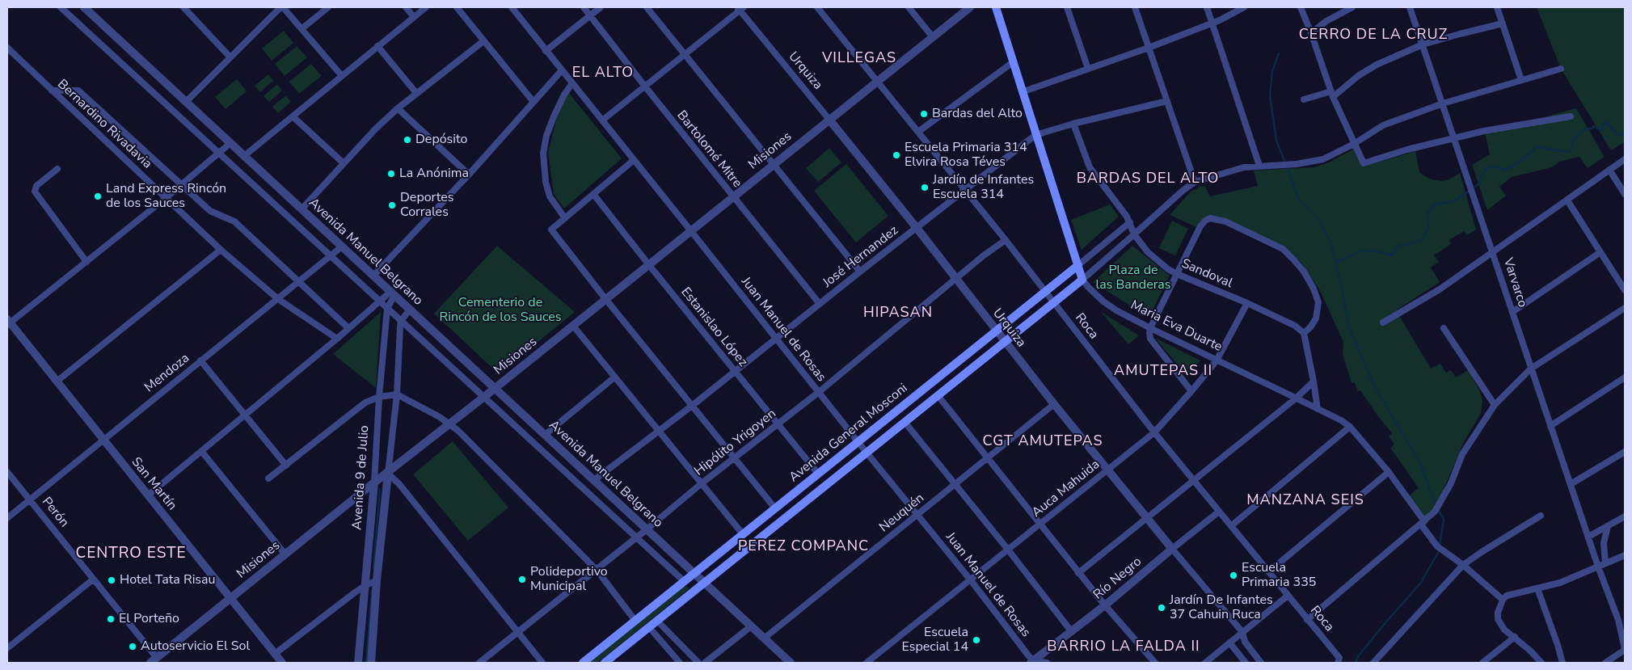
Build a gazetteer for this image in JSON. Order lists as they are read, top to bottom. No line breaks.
{"streets":{"main road":["Maria Eva Duarte","Avenida General Mosconi"],"street":["Urquiza","Bernardino Rivadavia","Bartolomé Mitre","Misiones","Avenida Manuel Belgrano","José Hernandez","Sandoval","Varvarco","Roca","Estanislao López","Juan Manuel de Rosas","Mendoza","Hipólito Yrigoyen","Avenida 9 de Julio","San Martín","Auca Mahuida","Perón","Neuquén","Río Negro"]},"crossings":[["Urquiza","Misiones"],["Urquiza","José Hernandez"],["Urquiza","Avenida General Mosconi"],["Urquiza","Hipólito Yrigoyen"],["Urquiza","Auca Mahuida"],["Urquiza","Neuquén"],["Urquiza","Río Negro"],["Bernardino Rivadavia","Mendoza"],["Bartolomé Mitre","Misiones"],["Bartolomé Mitre","José Hernandez"],["Misiones","Avenida Manuel Belgrano"],["Misiones","Roca"],["Misiones","Estanislao López"],["Misiones","Juan Manuel de Rosas"],["Misiones","Avenida 9 de Julio"],["Misiones","San Martín"],["Misiones","Perón"],["Avenida Manuel Belgrano","José Hernandez"],["Avenida Manuel Belgrano","Mendoza"],["Avenida Manuel Belgrano","Avenida General Mosconi"],["Avenida Manuel Belgrano","Hipólito Yrigoyen"],["Avenida Manuel Belgrano","Avenida 9 de Julio"],["Avenida Manuel Belgrano","Neuquén"],["José Hernandez","Sandoval"],["José Hernandez","Roca"],["José Hernandez","Maria Eva Duarte"],["José Hernandez","Estanislao López"],["José Hernandez","Juan Manuel de Rosas"],["Sandoval","Avenida General Mosconi"],["Sandoval","Auca Mahuida"],["Varvarco","Avenida General Mosconi"],["Roca","Avenida General Mosconi"],["Roca","Hipólito Yrigoyen"],["Roca","Auca Mahuida"],["Roca","Río Negro"],["Maria Eva Duarte","Avenida General Mosconi"],["Maria Eva Duarte","Auca Mahuida"],["Estanislao López","Avenida General Mosconi"],["Estanislao López","Hipólito Yrigoyen"],["Juan Manuel de Rosas","Avenida General Mosconi"],["Juan Manuel de Rosas","Hipólito Yrigoyen"],["Juan Manuel de Rosas","Auca Mahuida"],["Juan Manuel de Rosas","Neuquén"],["Juan Manuel de Rosas","Río Negro"],["Mendoza","San Martín"],["Mendoza","Perón"]],"districts":["CERRO DE LA CRUZ","VILLEGAS","EL ALTO","BARDAS DEL ALTO","HIPASAN","AMUTEPAS II","CGT AMUTEPAS","MANZANA SEIS","PEREZ COMPANC","CENTRO ESTE","BARRIO LA FALDA II"],"parks":["Plaza de las Banderas","Cementerio de Rincón de los Sauces"],"places":["Bardas del Alto","Depósito","Escuela Primaria 314 Elvira Rosa Téves","La Anónima","Jardín de Infantes Escuela 314","Land Express Rincón de los Sauces","Deportes Corrales","Escuela Primaria 335","Polideportivo Municipal","Hotel Tata Risau","Jardín De Infantes 37 Cahuin Ruca","El Porteño","Escuela Especial 14","Autoservicio El Sol"]}
